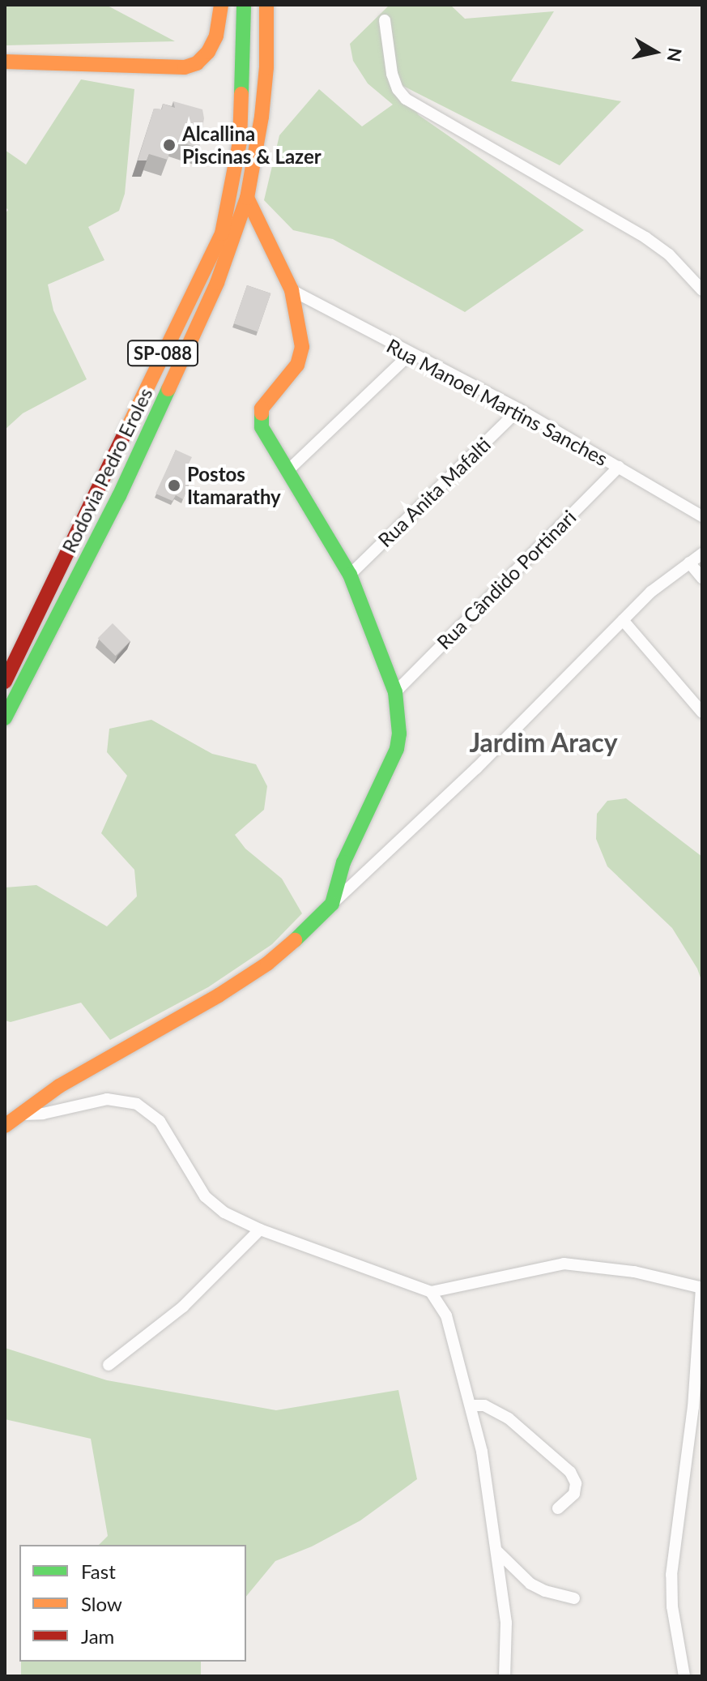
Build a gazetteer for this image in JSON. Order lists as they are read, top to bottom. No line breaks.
{"streets":{"main road":["SP-088","Rodovia Pedro Eroles"],"street":["Rua Manoel Martins Sanches","Rua Anita Mafalti","Rua Cândido Portinari"]},"crossings":[["Rua Manoel Martins Sanches","Rua Anita Mafalti"],["Rua Manoel Martins Sanches","Rua Cândido Portinari"]],"districts":["Jardim Aracy"],"places":["Alcallina Piscinas & Lazer","Postos Itamarathy"],"legend":["Fast","Slow","Jam"],"north":"right"}
